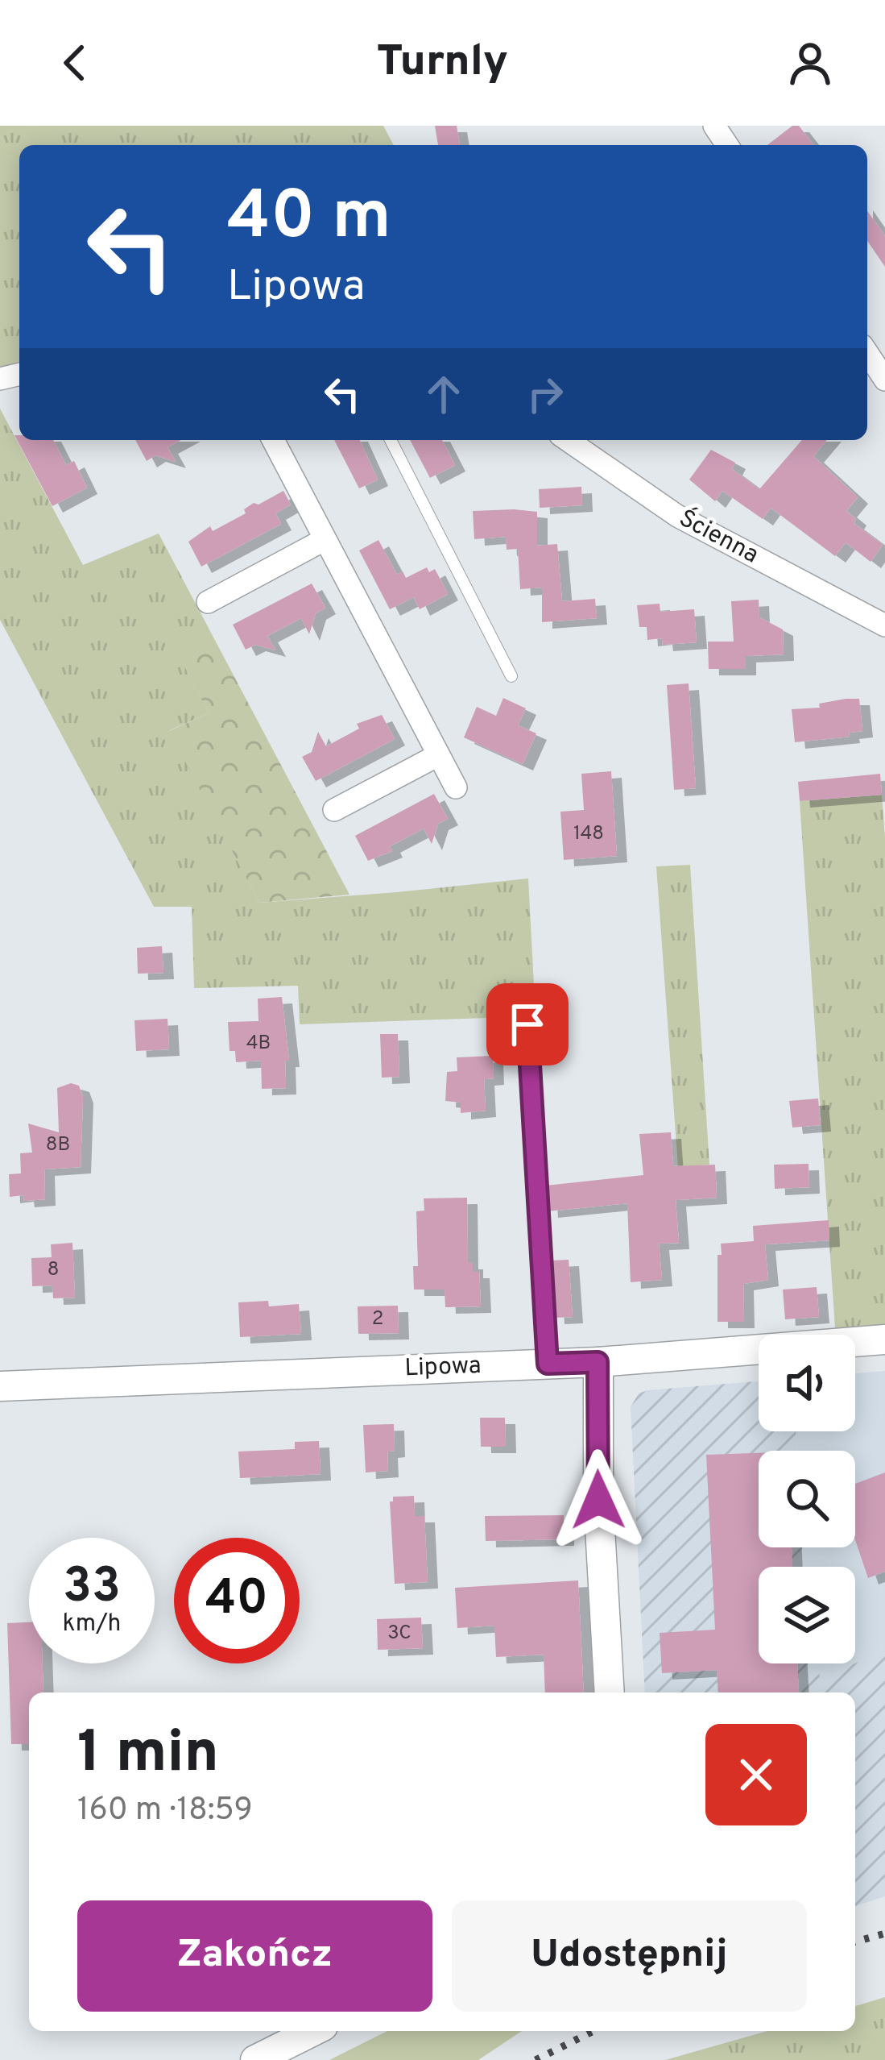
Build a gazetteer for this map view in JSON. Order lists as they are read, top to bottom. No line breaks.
{"streets":{"street":["Ścienna","Lipowa"]},"house_numbers":["148","4B","8B","8","2","3C"],"page":{"header":"Turnly","turn":["40 m","Lipowa"],"speed":"33 km/h","limit":"40","heading":["1 min","160 m · 18:59"],"buttons":["Zakończ","Udostępnij"]}}
